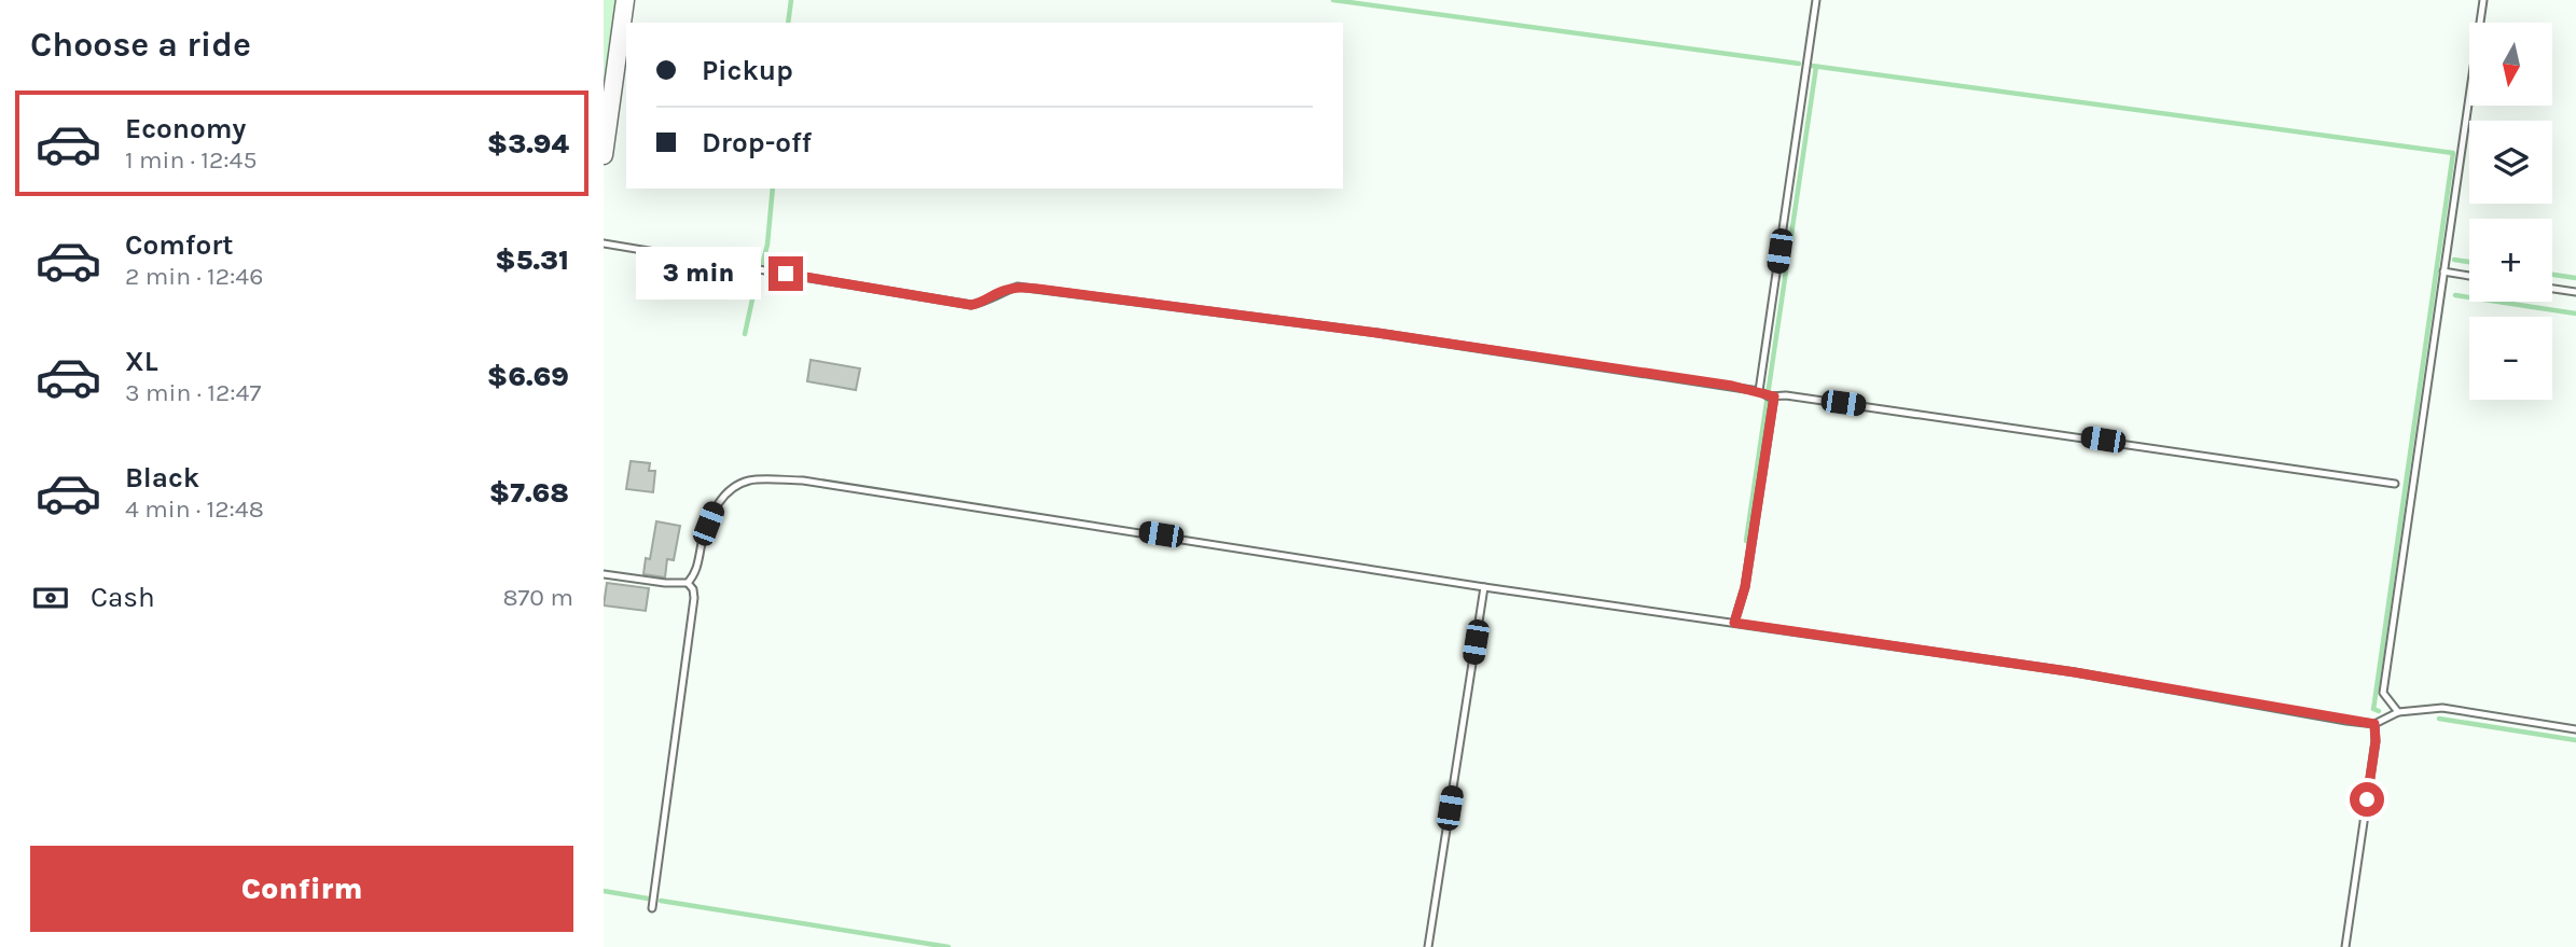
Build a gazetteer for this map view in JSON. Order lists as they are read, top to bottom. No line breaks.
{"north":"bottom","page":{"heading":"Choose a ride","map_buttons":["+","−"],"banner":["Pickup","Drop-off"],"list":[{"name":"Economy","note":"1 min · 12:45","value":"$3.94"},{"name":"Comfort","note":"2 min · 12:46","value":"$5.31"},{"name":"XL","note":"3 min · 12:47","value":"$6.69"},{"name":"Black","note":"4 min · 12:48","value":"$7.68"}],"bubble":"3 min","pay":["Cash","870 m"],"buttons":"Confirm"}}
